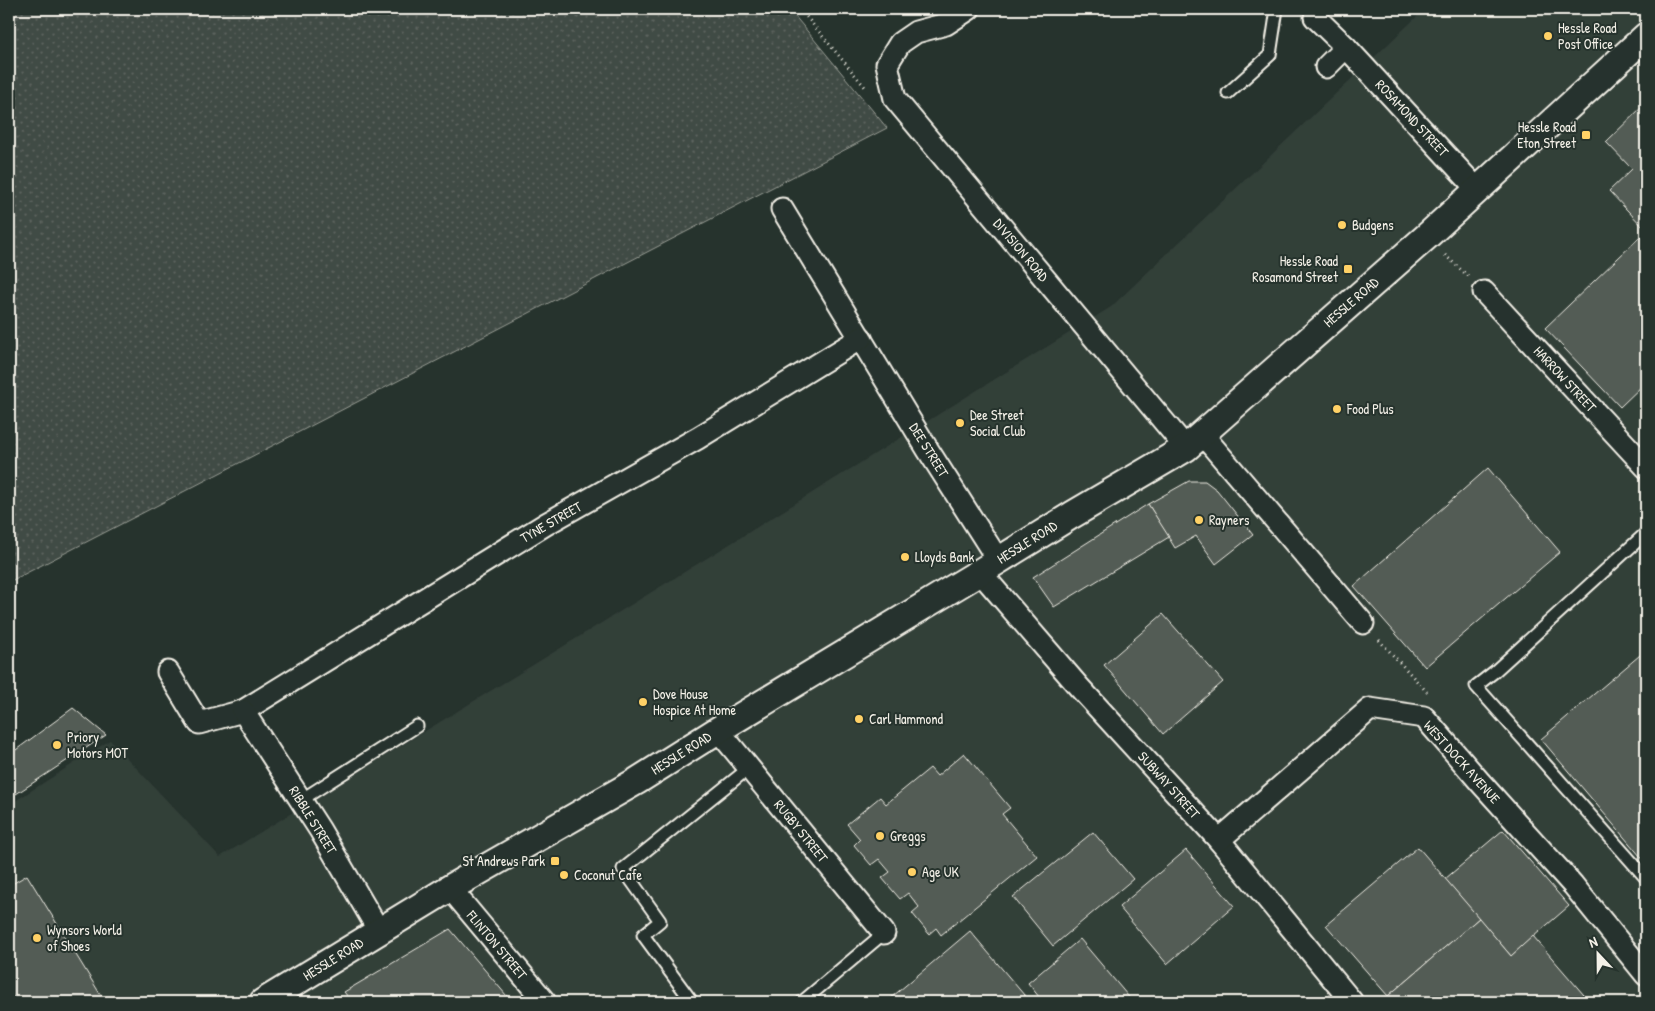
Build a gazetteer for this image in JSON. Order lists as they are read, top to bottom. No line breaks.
{"streets":{"street":["ROSAMOND STREET","DIVISION ROAD","HESSLE ROAD","HARROW STREET","DEE STREET","TYNE STREET","WEST DOCK AVENUE","SUBWAY STREET","RIBBLE STREET","RUGBY STREET","FLINTON STREET"]},"crossings":[["ROSAMOND STREET","HESSLE ROAD"],["DIVISION ROAD","HESSLE ROAD"],["HESSLE ROAD","DEE STREET"],["HESSLE ROAD","SUBWAY STREET"],["HESSLE ROAD","RIBBLE STREET"],["HESSLE ROAD","RUGBY STREET"],["HESSLE ROAD","FLINTON STREET"],["DEE STREET","TYNE STREET"],["DEE STREET","SUBWAY STREET"],["TYNE STREET","RIBBLE STREET"],["WEST DOCK AVENUE","SUBWAY STREET"]],"places":{"other":["Hessle Road Post Office","Budgens","Food Plus","Dee Street Social Club","Rayners","Lloyds Bank","Dove House Hospice At Home","Carl Hammond","Priory Motors MOT","Greggs","Age UK","Coconut Cafe","Wynsors World of Shoes"],"transit":["Hessle Road Eton Street","Hessle Road Rosamond Street","St Andrews Park"]},"north":"top"}
